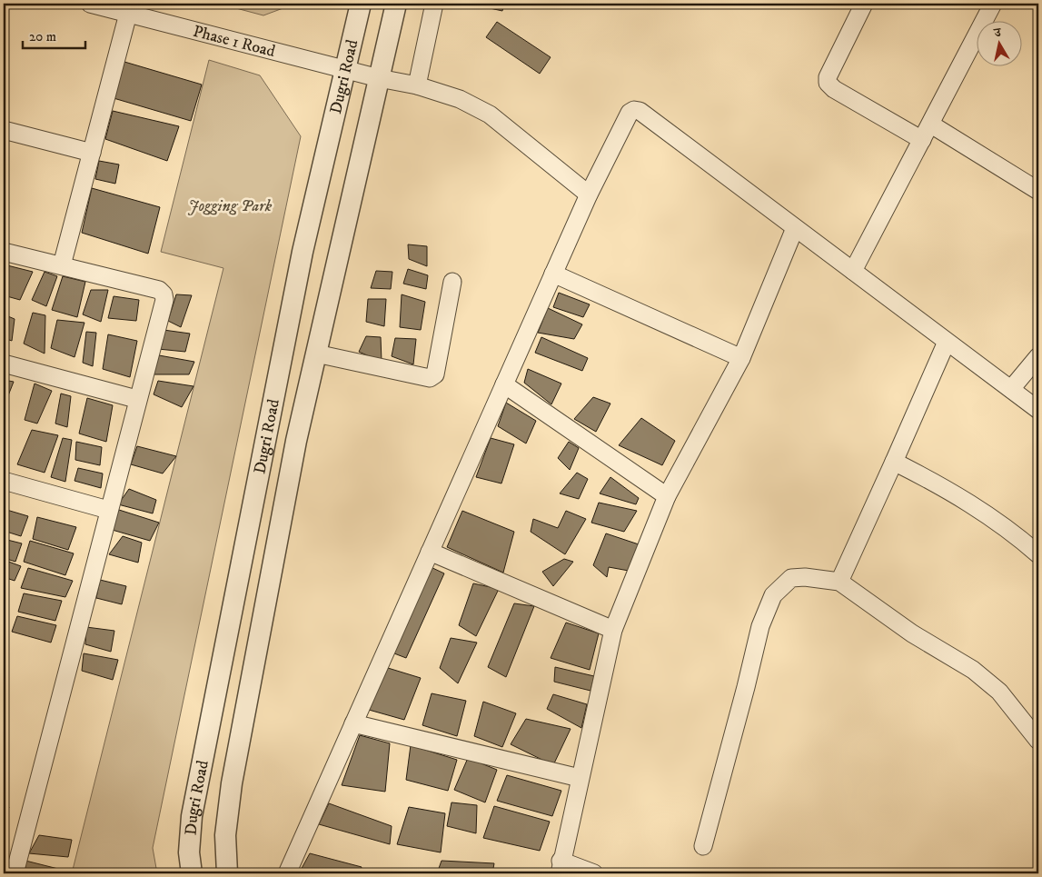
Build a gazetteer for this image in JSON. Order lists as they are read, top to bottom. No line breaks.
{"streets":{"street":["Phase 1 Road","Dugri Road"]},"crossings":[["Phase 1 Road","Dugri Road"]],"parks":["Jogging Park"],"scale_bar":"20 m","north":"top"}
